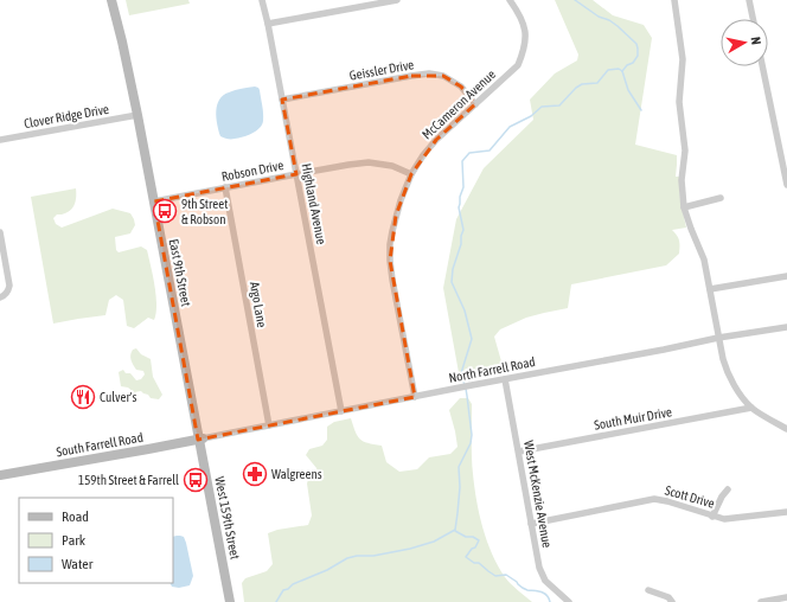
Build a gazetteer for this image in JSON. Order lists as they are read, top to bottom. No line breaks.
{"streets":{"main road":["East 9th Street","South Farrell Road","West 159th Street"],"street":["Geissler Drive","McCameron Avenue","Clover Ridge Drive","Robson Drive","Highland Avenue","Argo Lane","North Farrell Road","South Muir Drive","West McKenzie Avenue","Scott Drive"]},"crossings":[["Geissler Drive","McCameron Avenue"],["Geissler Drive","Highland Avenue"],["McCameron Avenue","Robson Drive"],["McCameron Avenue","North Farrell Road"],["Clover Ridge Drive","East 9th Street"],["Robson Drive","Highland Avenue"],["Robson Drive","East 9th Street"],["Robson Drive","Argo Lane"],["Highland Avenue","North Farrell Road"],["East 9th Street","North Farrell Road"],["East 9th Street","South Farrell Road"],["East 9th Street","West 159th Street"],["Argo Lane","North Farrell Road"],["North Farrell Road","South Farrell Road"],["North Farrell Road","West McKenzie Avenue"],["North Farrell Road","West 159th Street"],["South Muir Drive","West McKenzie Avenue"],["South Farrell Road","West 159th Street"],["West McKenzie Avenue","Scott Drive"]],"places":{"bus stop":["9th Street & Robson","159th Street & Farrell"],"restaurant":["Culver's"],"pharmacy":["Walgreens"]},"legend":["Road","Park","Water"],"north":"right"}
